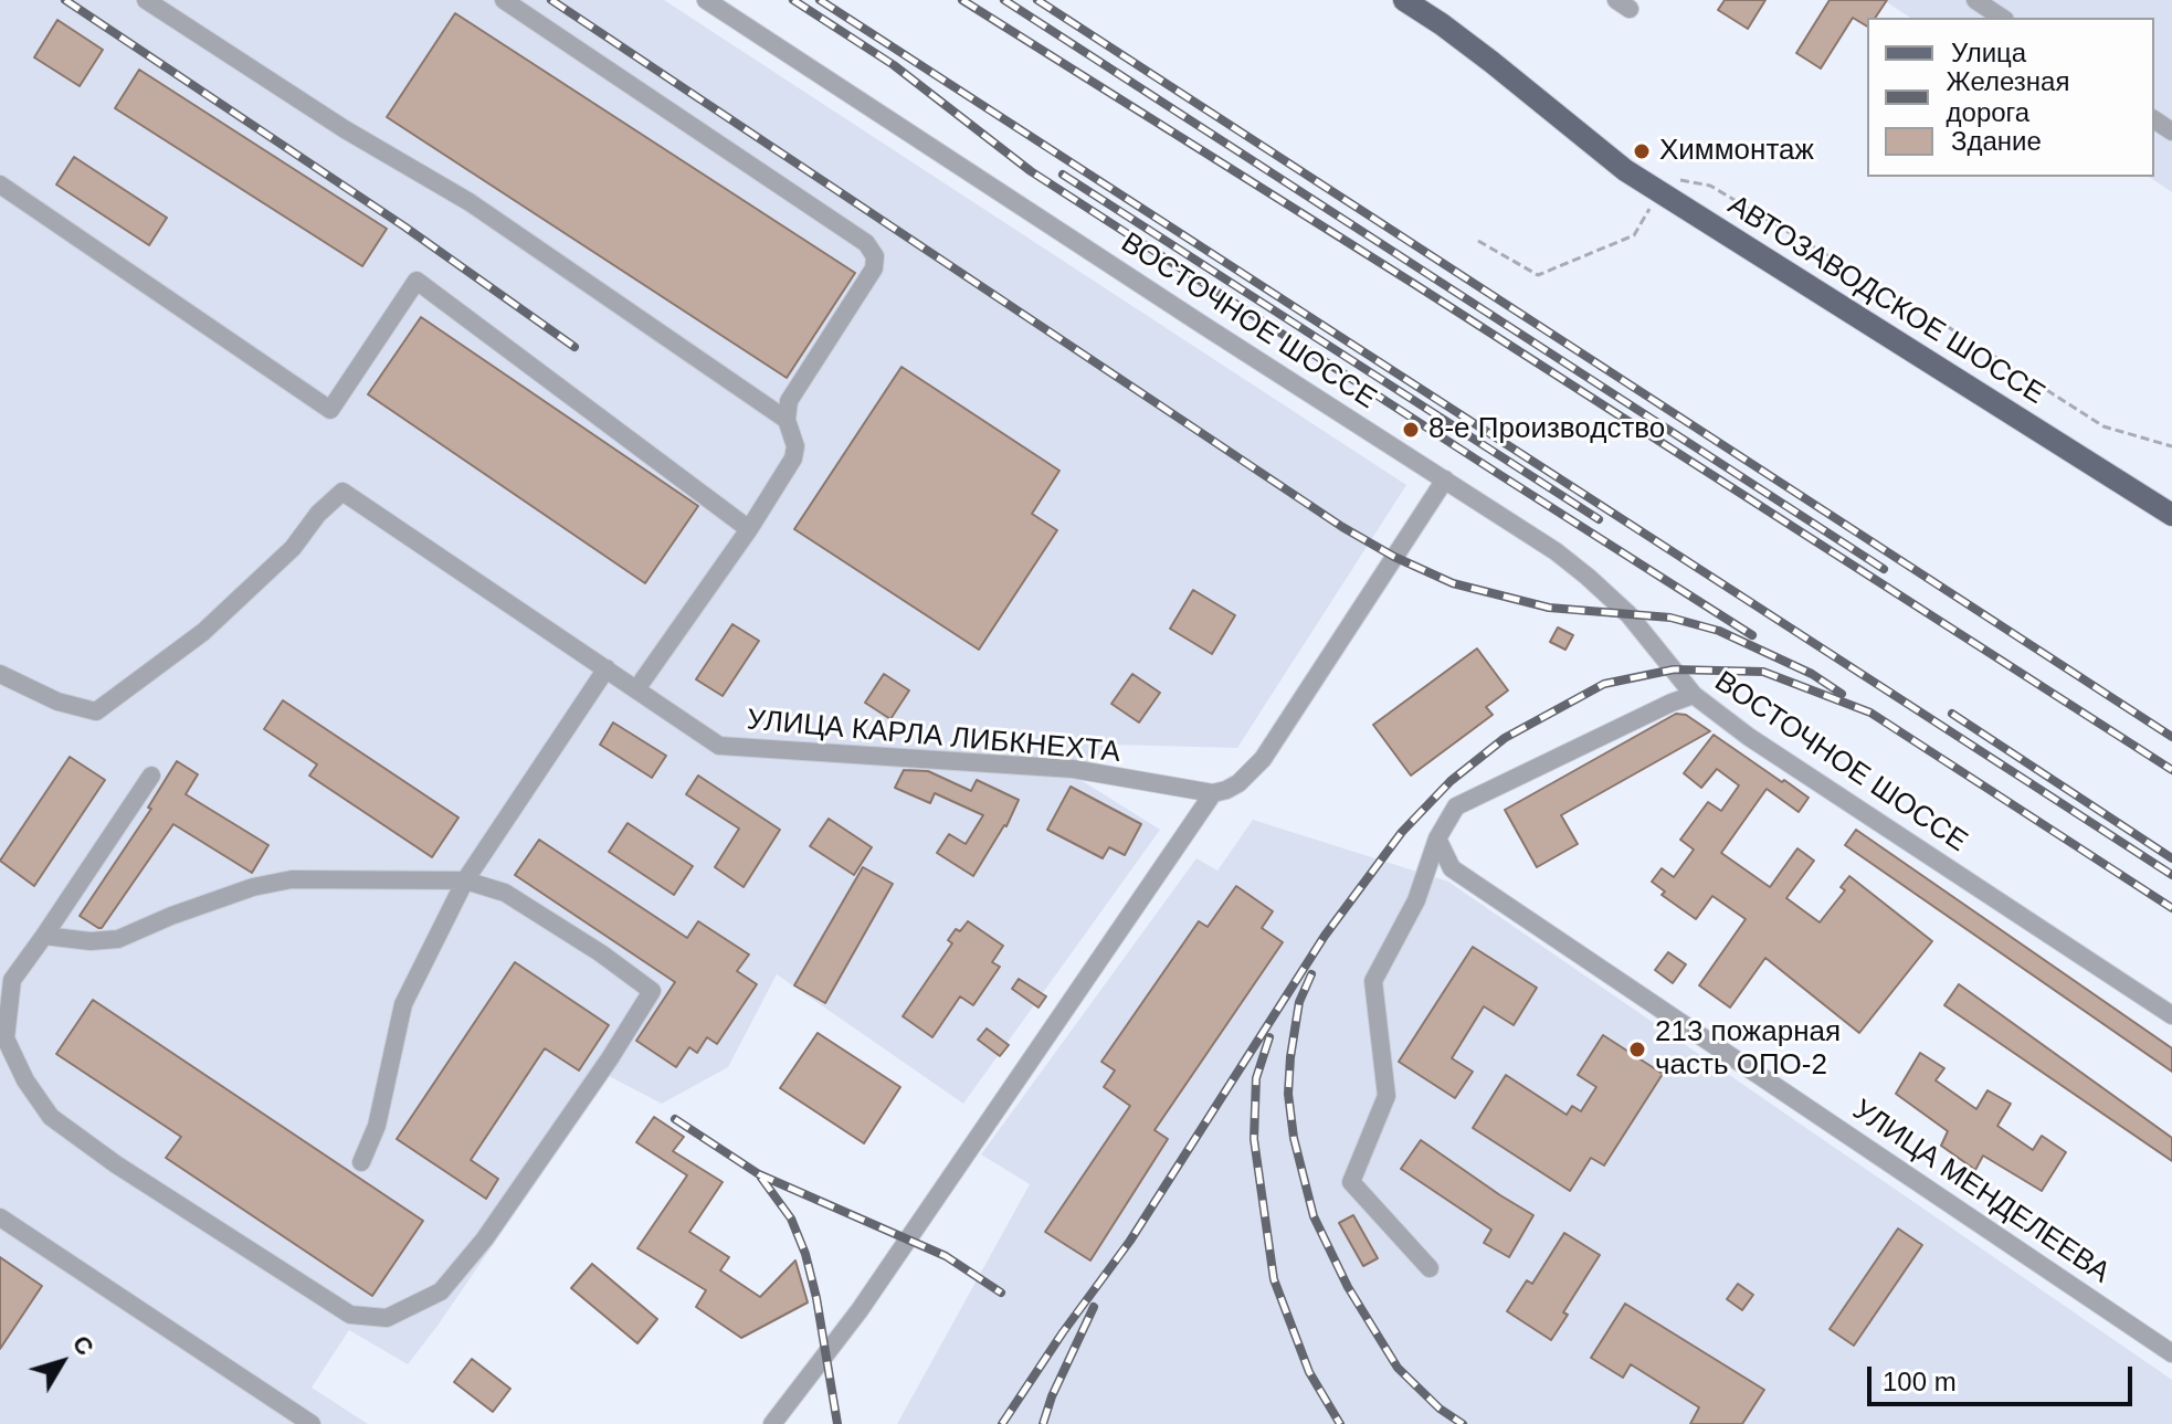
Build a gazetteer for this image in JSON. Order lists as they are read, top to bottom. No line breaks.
{"streets":{"main road":["АВТОЗАВОДСКОЕ ШОССЕ"],"street":["ВОСТОЧНОЕ ШОССЕ","УЛИЦА КАРЛА ЛИБКНЕХТА","УЛИЦА МЕНДЕЛЕЕВА"]},"places":["Химмонтаж","8-е Производство","213 пожарная часть ОПО-2"],"legend":["Улица","Железная дорога","Здание"],"scale_bar":"100 m","north":"top right"}
